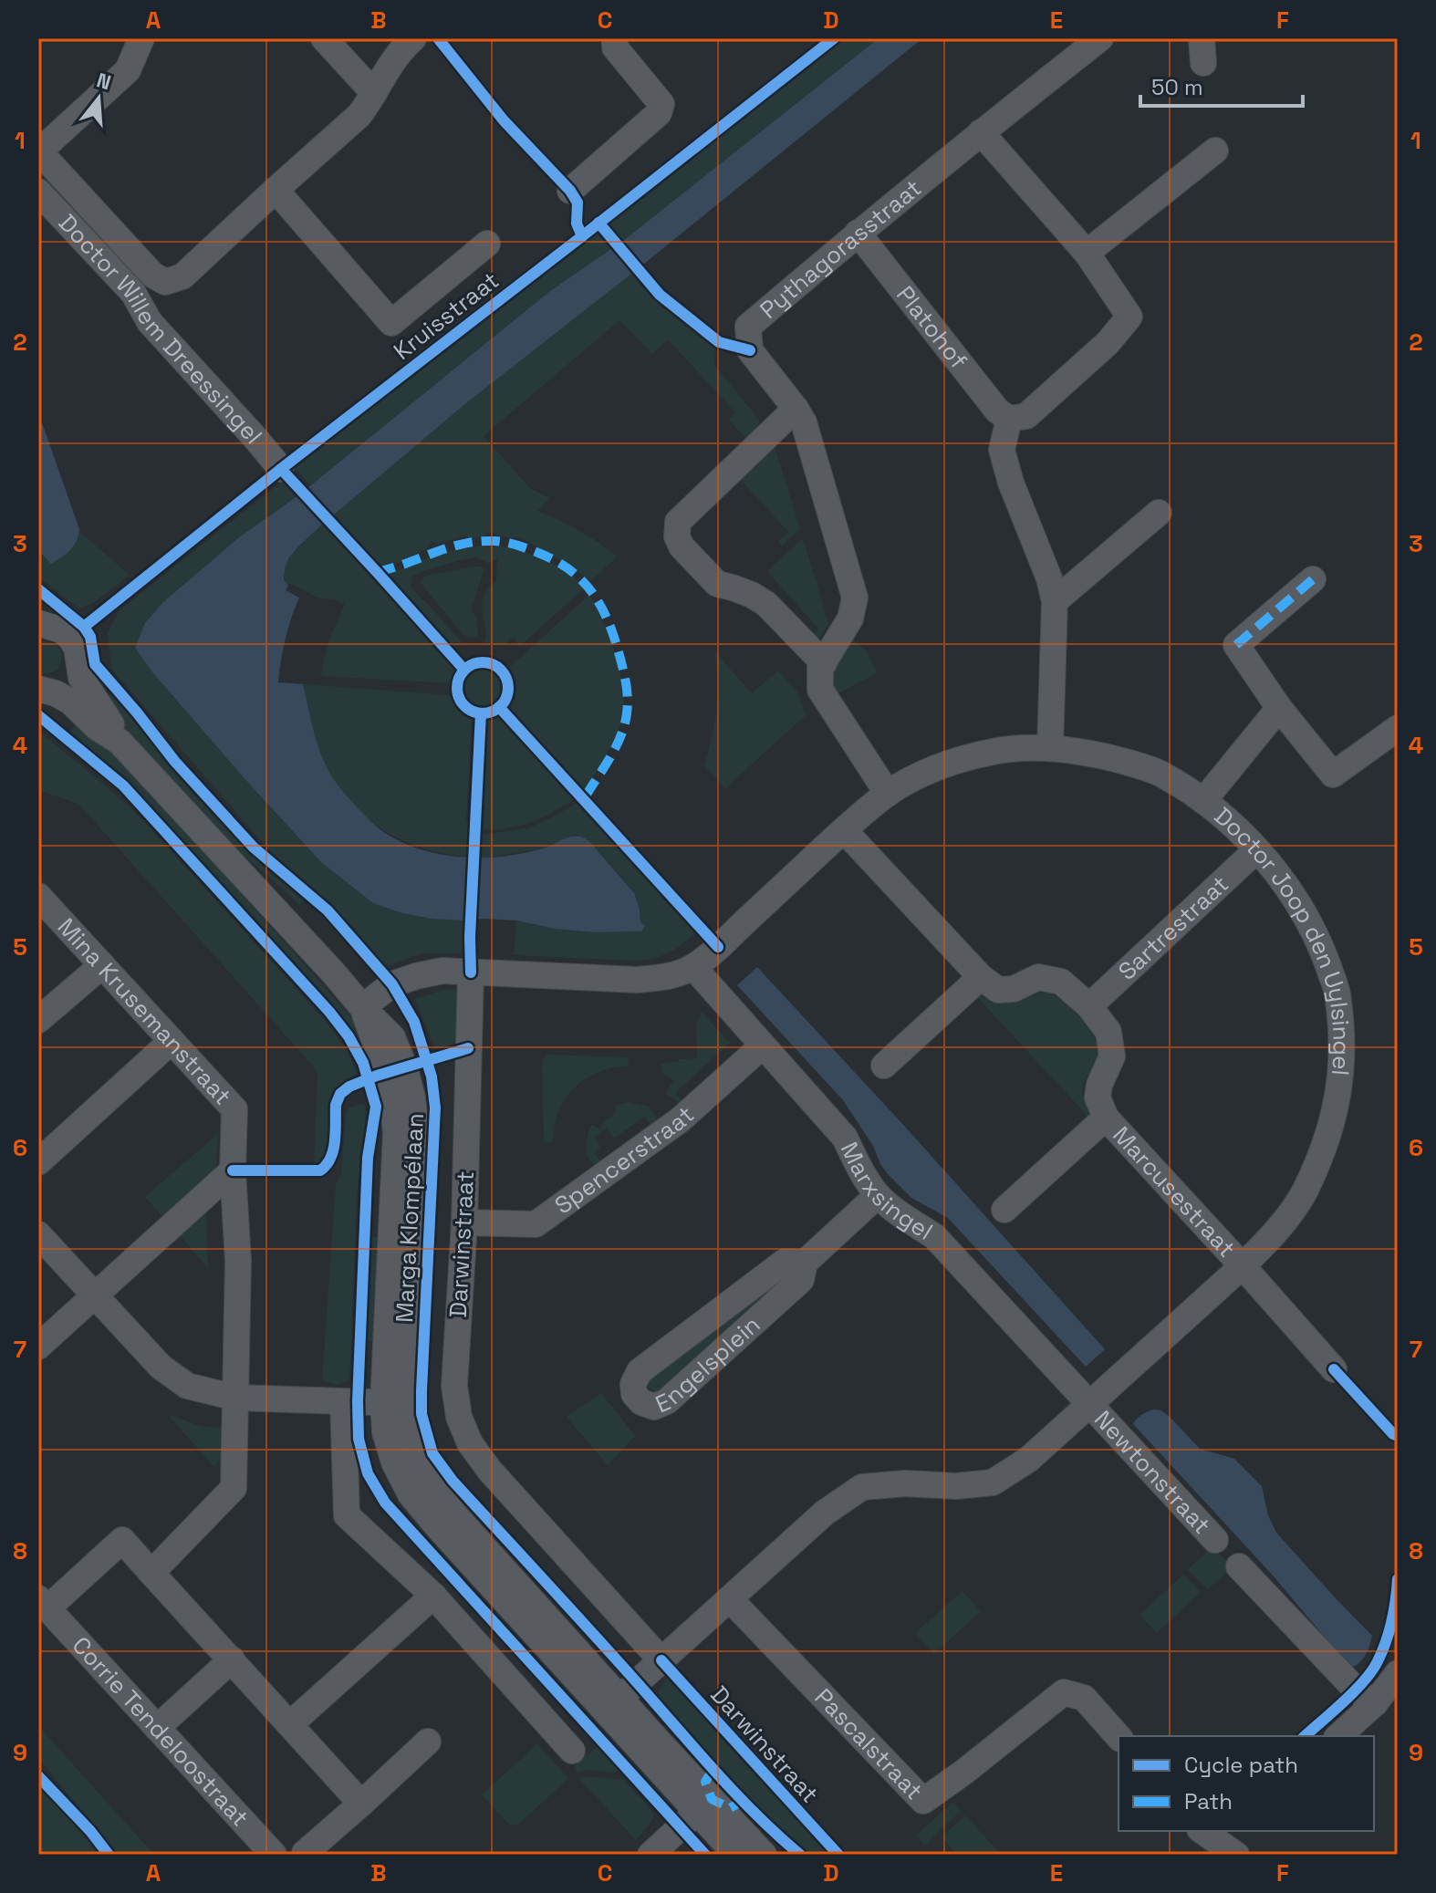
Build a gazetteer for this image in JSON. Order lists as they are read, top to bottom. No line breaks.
{"streets":{"street":["Pythagorasstraat","Platohof","Doctor Willem Dreessingel","Sartrestraat","Doctor Joop den Uylsingel","Mina Krusemanstraat","Spencerstraat","Marxsingel","Marcusestraat","Marga Klompélaan","Darwinstraat","Engelsplein","Newtonstraat","Corrie Tendeloostraat","Pascalstraat"],"cycle path":["Kruisstraat"]},"crossings":[["Pythagorasstraat","Platohof"],["Sartrestraat","Doctor Joop den Uylsingel"],["Sartrestraat","Marcusestraat"],["Doctor Joop den Uylsingel","Marxsingel"],["Doctor Joop den Uylsingel","Marcusestraat"],["Doctor Joop den Uylsingel","Marga Klompélaan"],["Doctor Joop den Uylsingel","Darwinstraat"],["Doctor Joop den Uylsingel","Newtonstraat"],["Doctor Joop den Uylsingel","Pascalstraat"],["Mina Krusemanstraat","Corrie Tendeloostraat"],["Spencerstraat","Marxsingel"],["Spencerstraat","Darwinstraat"],["Marxsingel","Engelsplein"],["Marxsingel","Newtonstraat"]],"legend":["Cycle path","Path"],"scale_bar":"50 m","north":"top","grid":{"columns":["A","B","C","D","E","F"],"rows":["1","2","3","4","5","6","7","8","9"]}}
